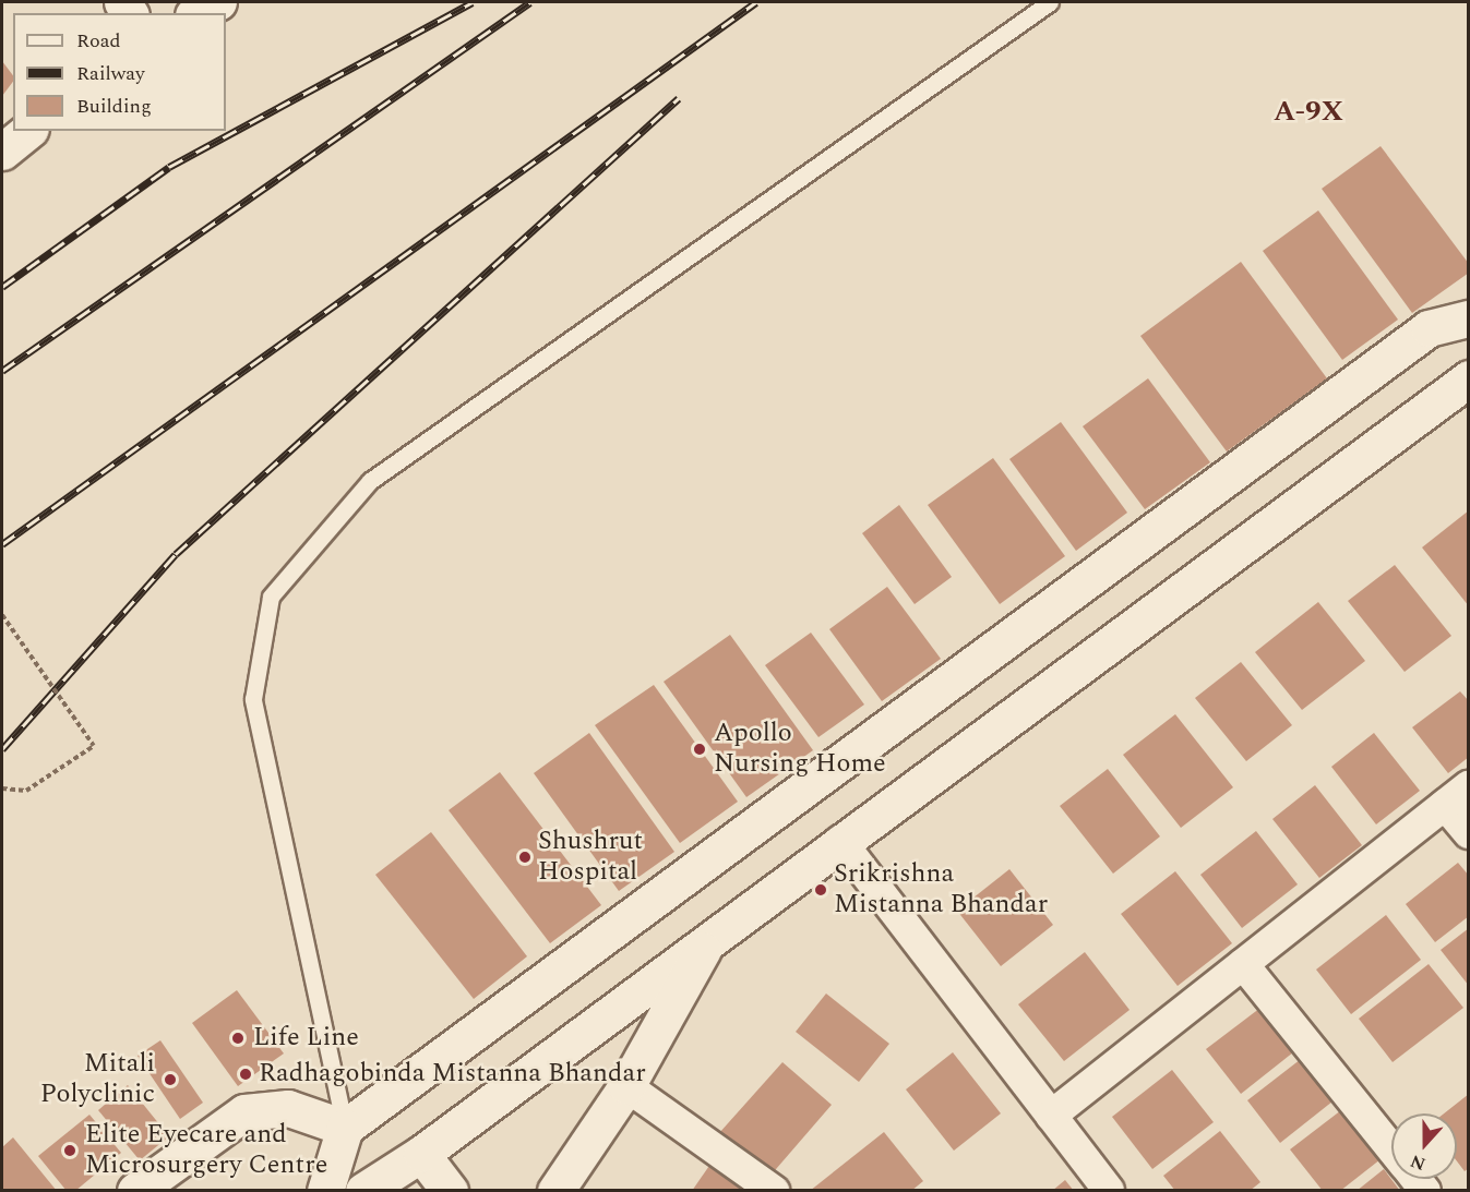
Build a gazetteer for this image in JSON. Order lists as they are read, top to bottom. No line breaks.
{"districts":["A-9X"],"places":["Apollo Nursing Home","Shushrut Hospital","Srikrishna Mistanna Bhandar","Life Line","Radhagobinda Mistanna Bhandar","Mitali Polyclinic","Elite Eyecare and Microsurgery Centre"],"legend":["Road","Railway","Building"],"north":"bottom"}
